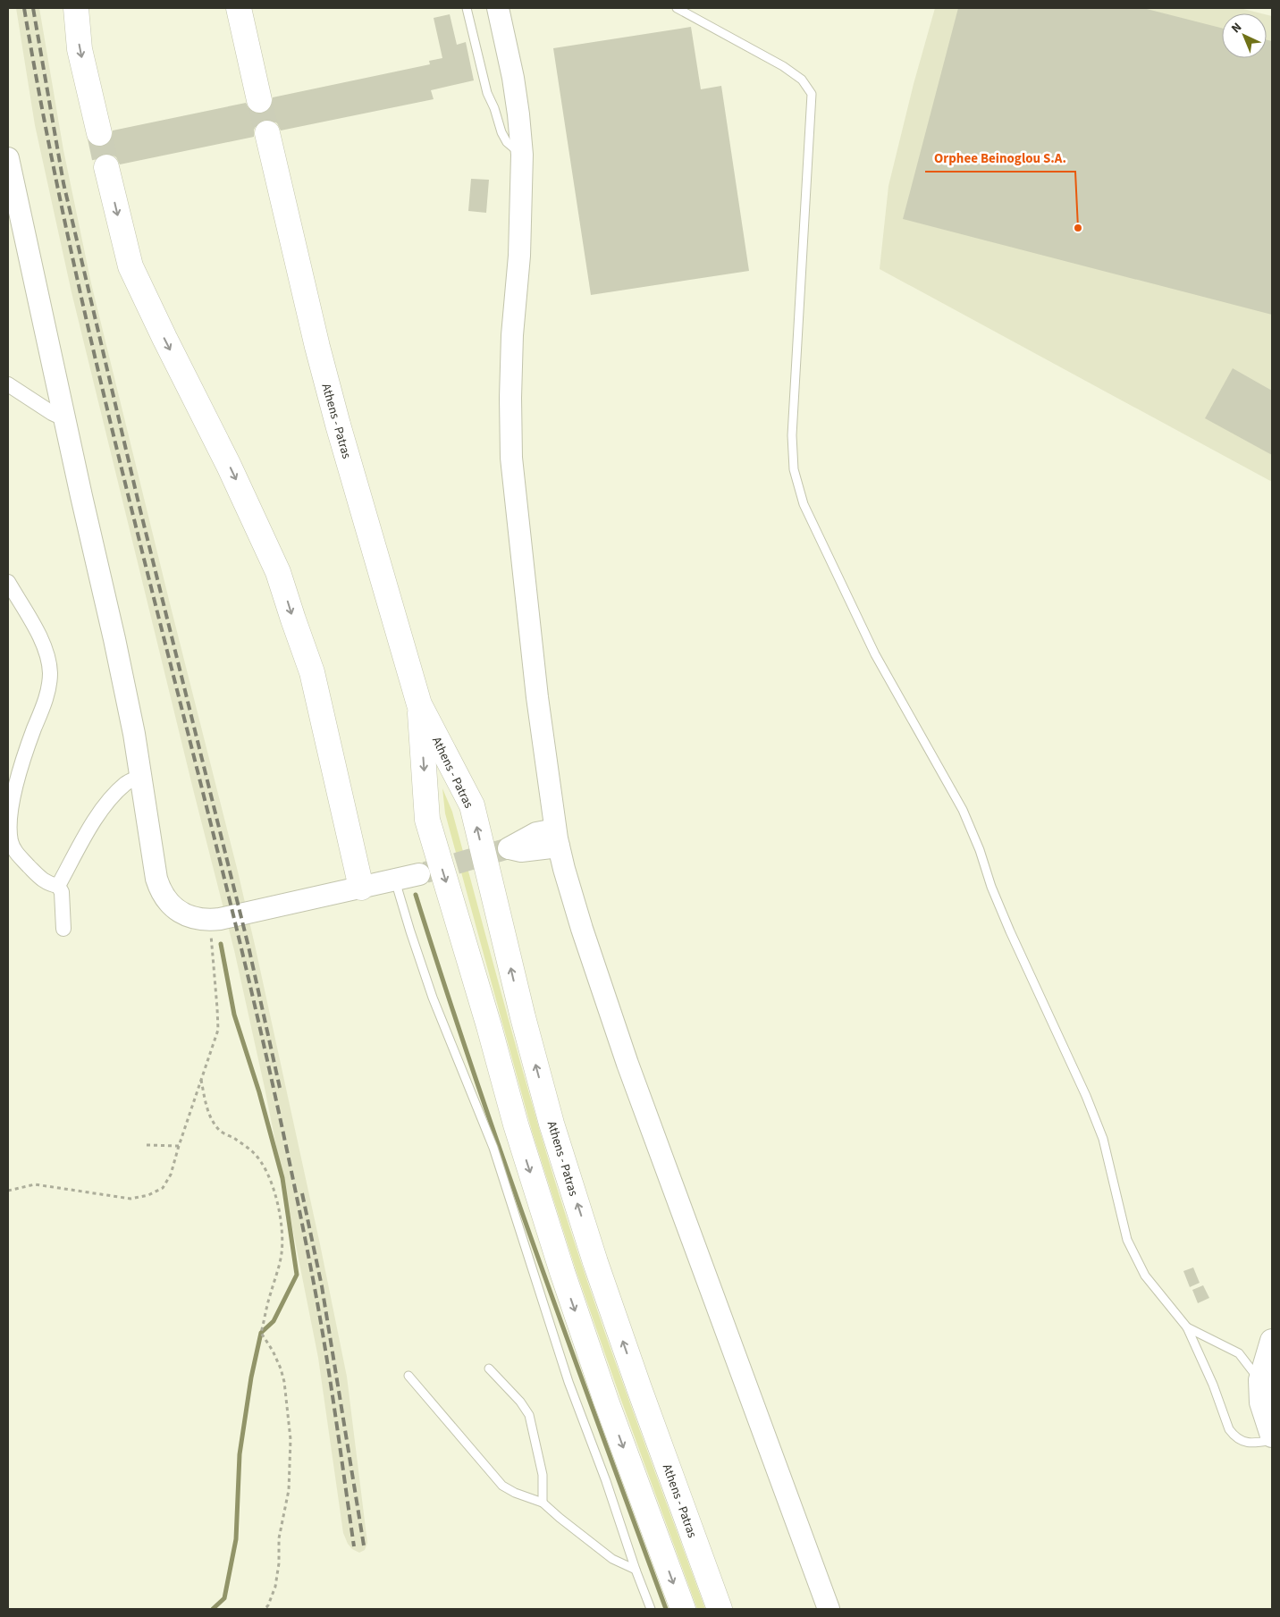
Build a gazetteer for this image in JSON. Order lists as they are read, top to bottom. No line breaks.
{"streets":{"highway":["Athens - Patras"]},"places":["Orphee Beinoglou S.A."],"north":"top left"}
